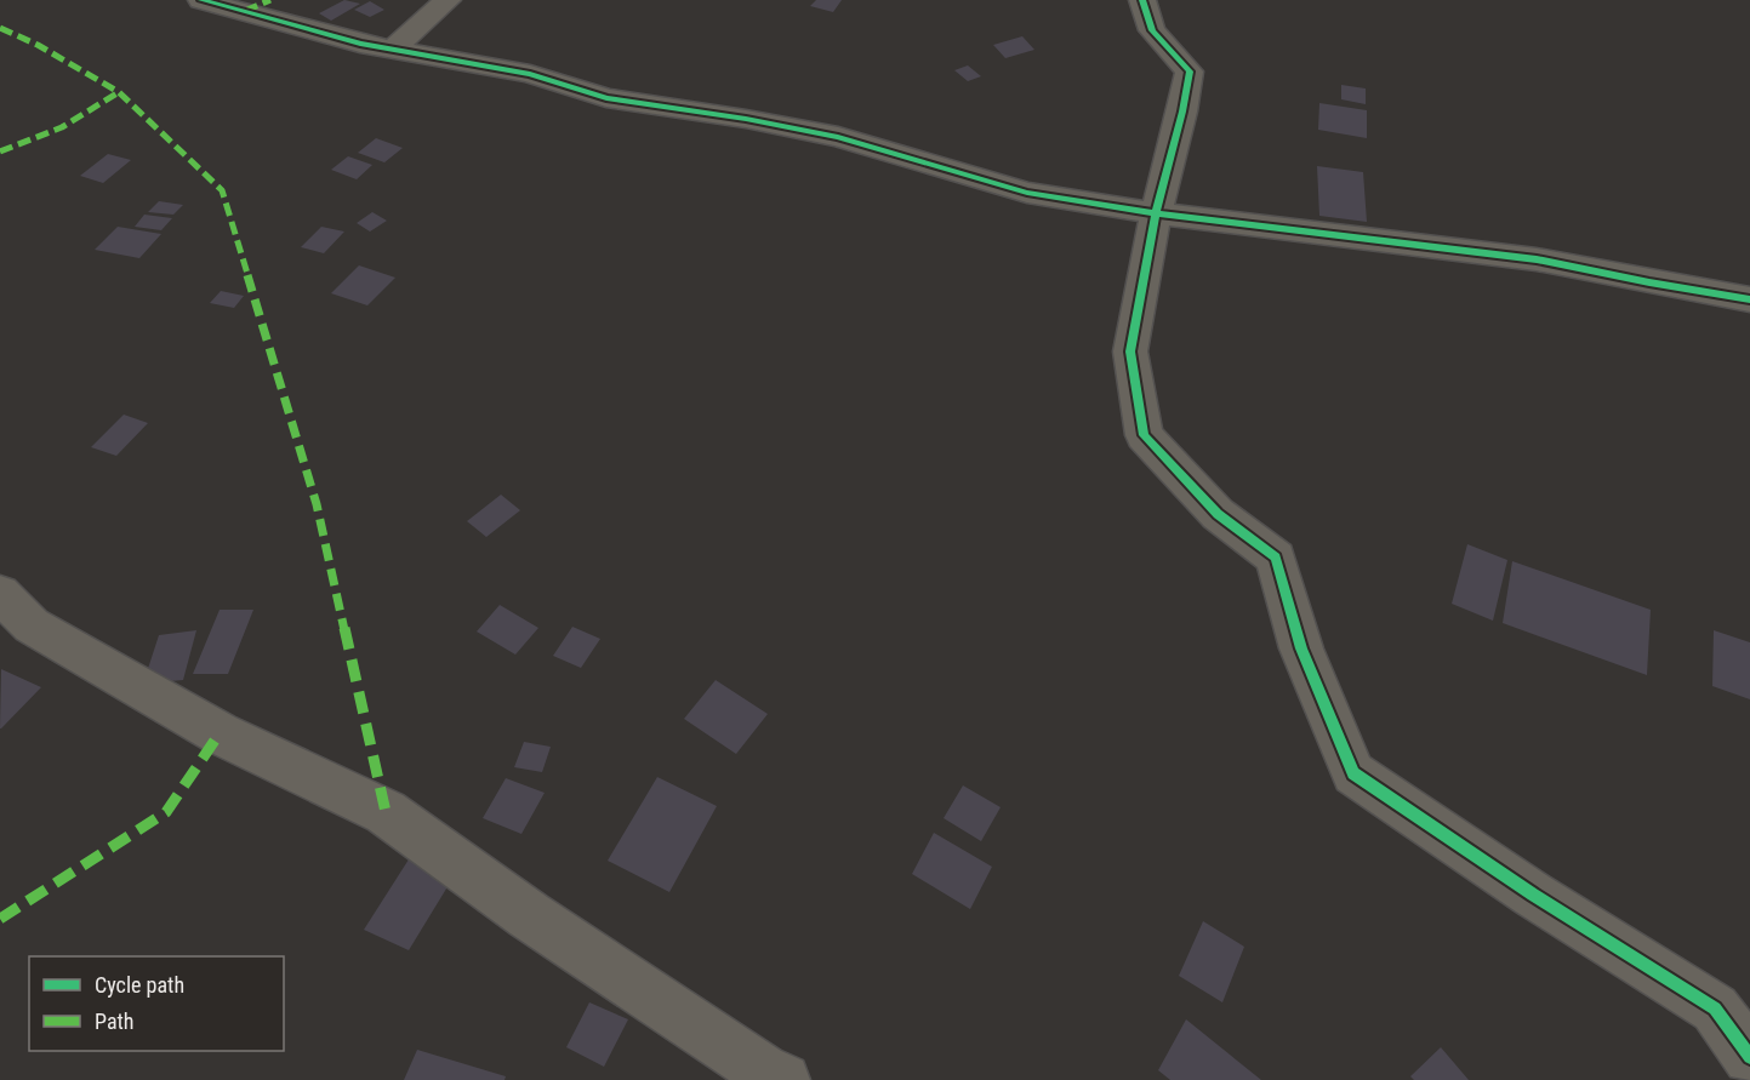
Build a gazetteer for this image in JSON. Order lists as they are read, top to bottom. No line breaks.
{"legend":["Cycle path","Path"]}
